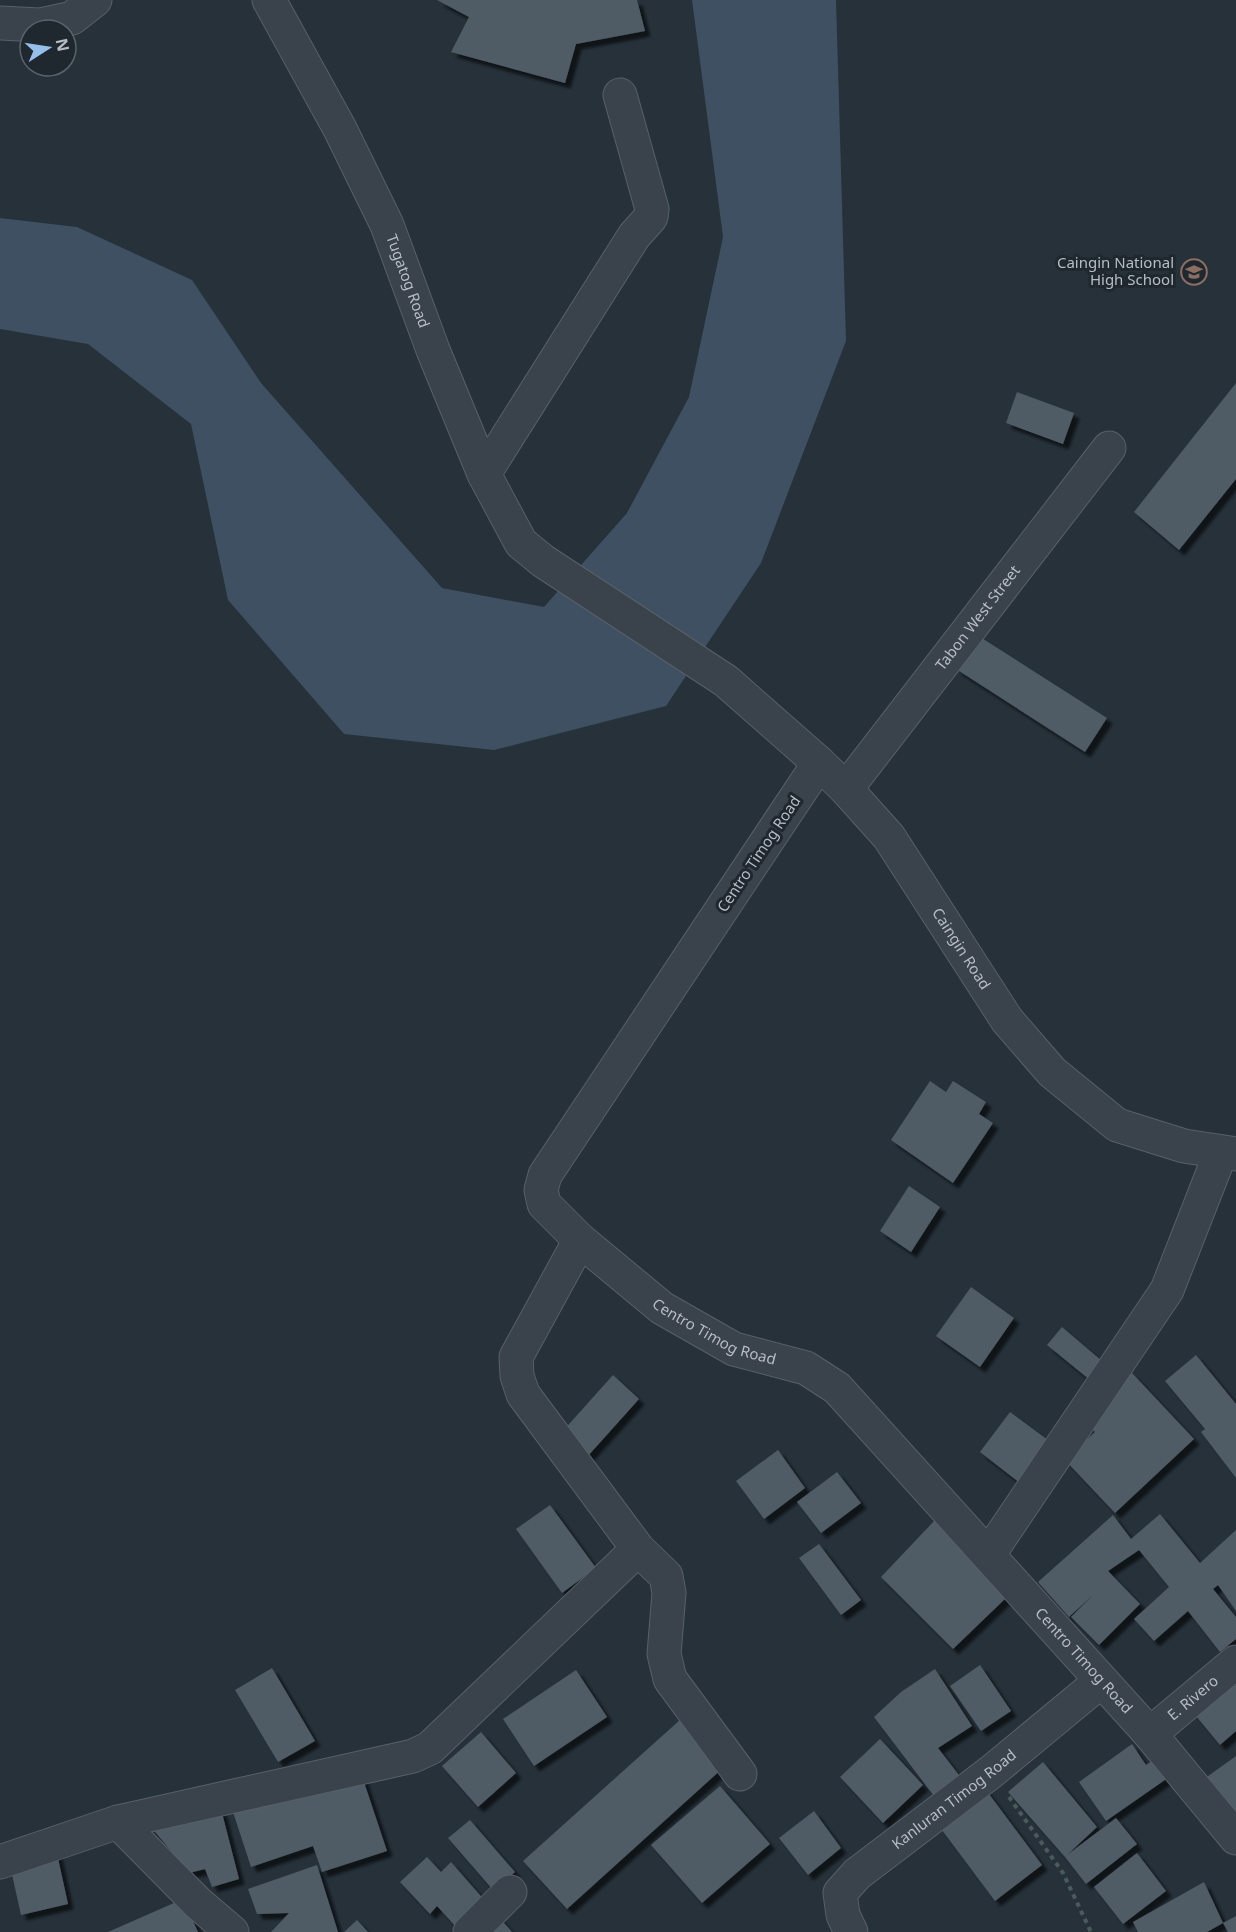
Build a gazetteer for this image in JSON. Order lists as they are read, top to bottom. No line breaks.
{"streets":{"street":["Tugatog Road","Tabon West Street","Centro Timog Road","Caingin Road","E. Rivero","Kanluran Timog Road"]},"crossings":[["Tugatog Road","Caingin Road"],["Tabon West Street","Caingin Road"],["Centro Timog Road","Caingin Road"],["Centro Timog Road","E. Rivero"],["Centro Timog Road","Kanluran Timog Road"]],"places":{"school or university":["Caingin National High School"]},"north":"right"}
